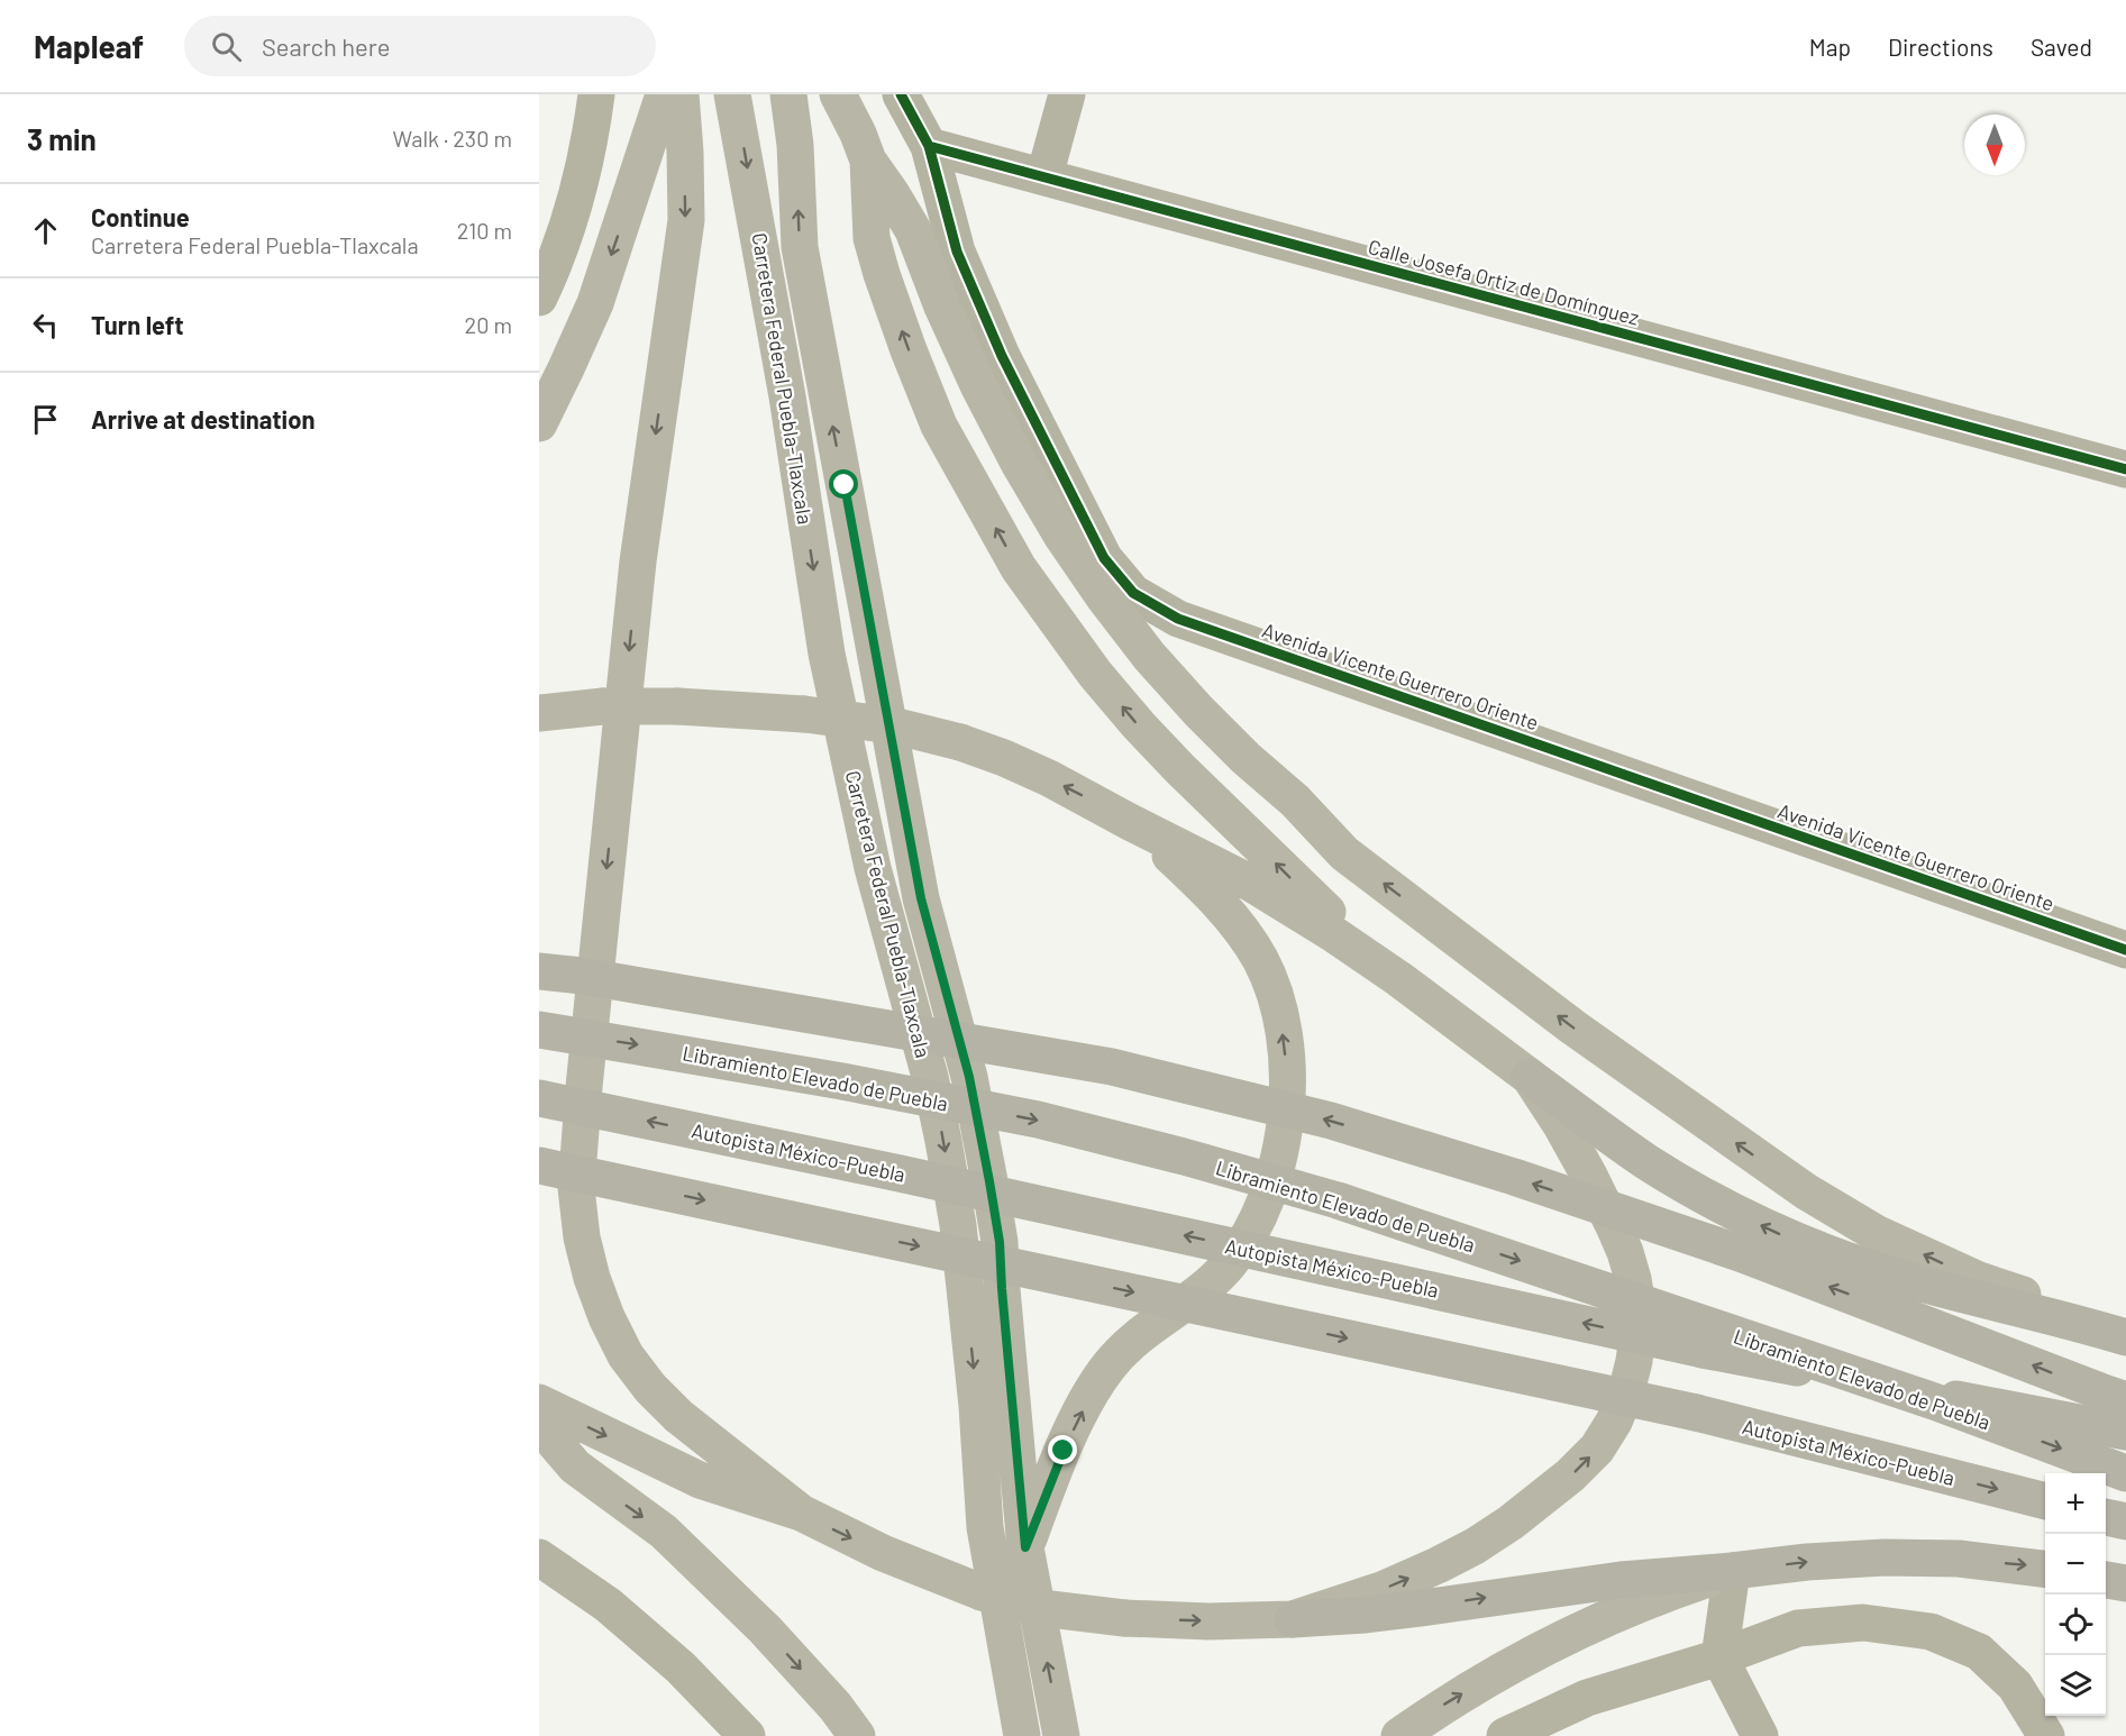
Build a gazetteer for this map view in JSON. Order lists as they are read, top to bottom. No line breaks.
{"streets":{"highway":["Libramiento Elevado de Puebla","Autopista México-Puebla"],"main road":["Carretera Federal Puebla-Tlaxcala"],"street":["Calle Josefa Ortiz de Domínguez","Avenida Vicente Guerrero Oriente"]},"crossings":[["Calle Josefa Ortiz de Domínguez","Avenida Vicente Guerrero Oriente"]],"north":"bottom","page":{"header":"Mapleaf","search":"Search here","nav":["Map","Directions","Saved"],"heading":["3 min","Walk · 230 m"],"list":[["Continue","Carretera Federal Puebla-Tlaxcala","210 m"],["Turn left","20 m"],"Arrive at destination"],"map_buttons":["+","−"]}}
